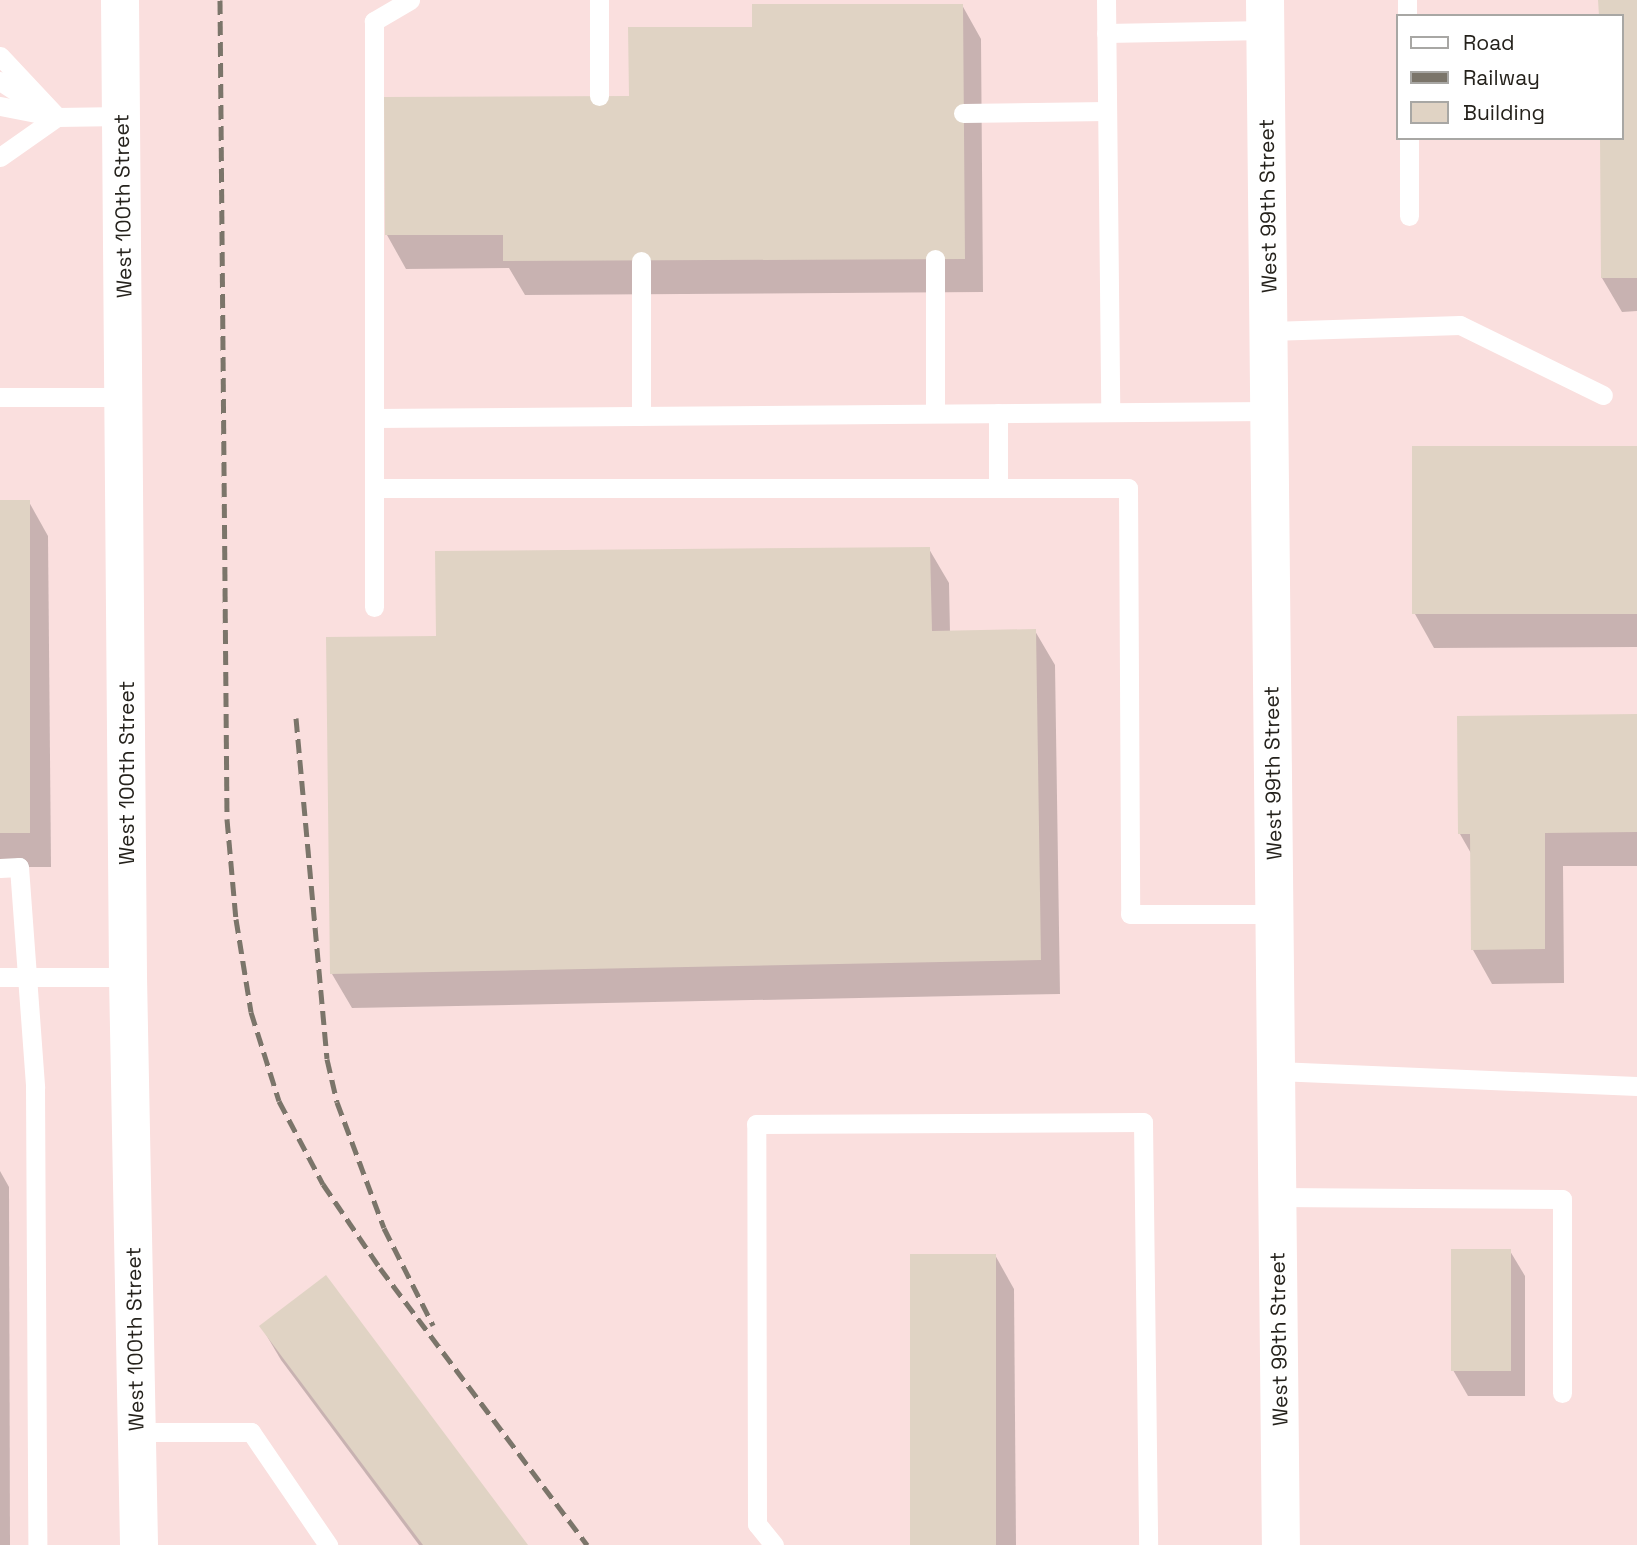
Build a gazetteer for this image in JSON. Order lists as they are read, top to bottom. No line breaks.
{"streets":{"street":["West 100th Street","West 99th Street"]},"legend":["Road","Railway","Building"]}
